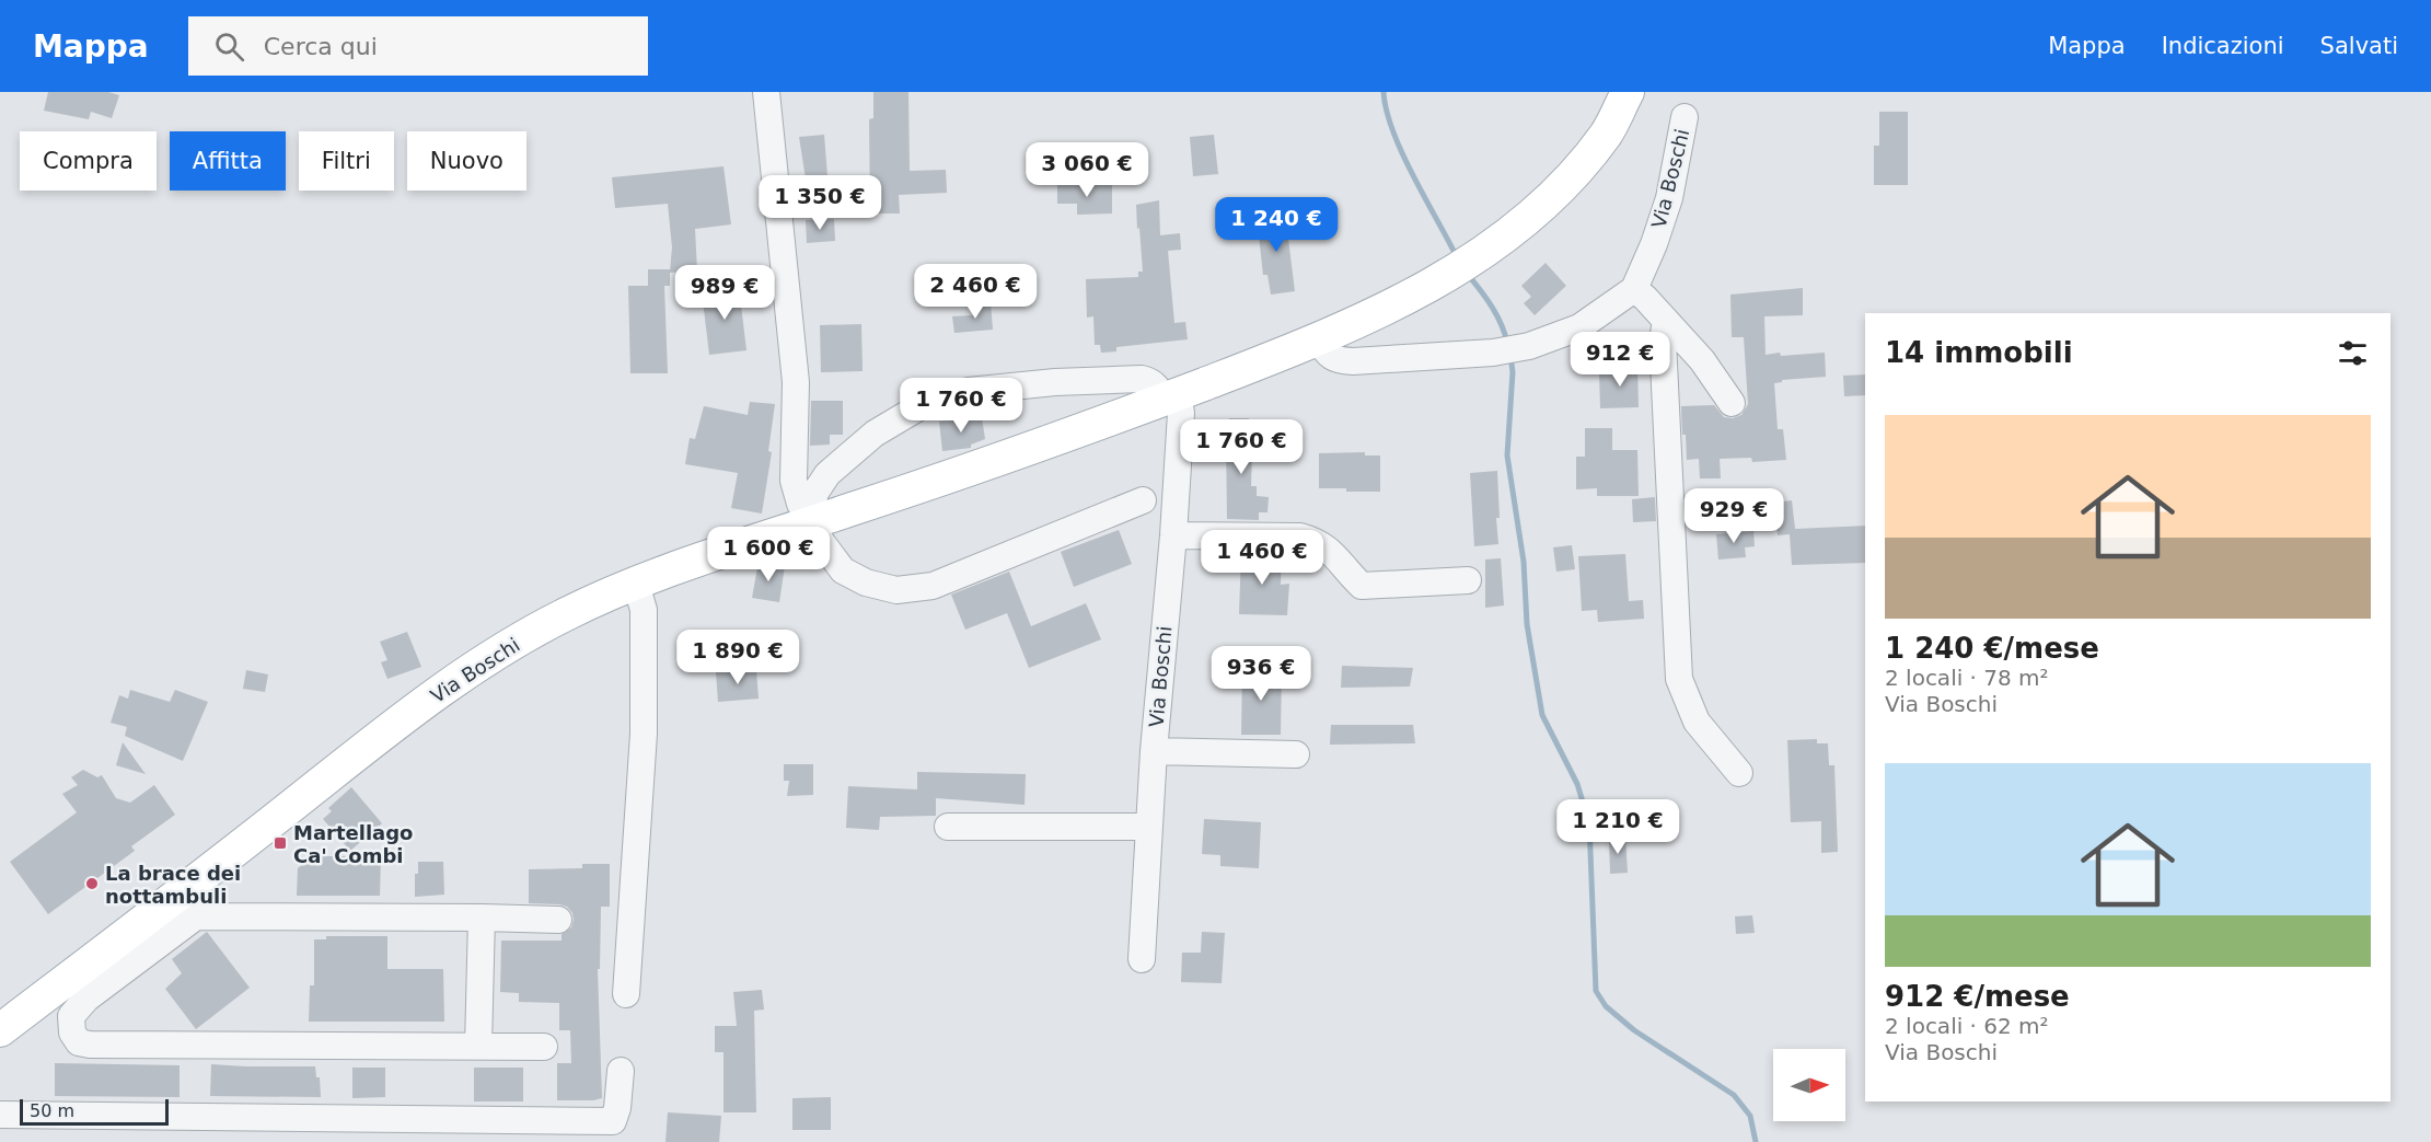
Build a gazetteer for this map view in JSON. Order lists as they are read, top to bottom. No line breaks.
{"streets":{"main road":["Via Boschi"]},"places":{"transit":["Martellago Ca' Combi"],"other":["La brace dei nottambuli"]},"scale_bar":"50 m","north":"right","page":{"header":"Mappa","search":"Cerca qui","nav":["Mappa","Indicazioni","Salvati"],"chip":["Compra","Affitta","Filtri","Nuovo"],"price":["3 060 €","1 350 €","1 240 €","2 460 €","989 €","912 €","1 760 €","1 760 €","929 €","1 600 €","1 460 €","1 890 €","936 €","1 210 €"],"heading":"14 immobili","list":[{"name":"1 240 €/mese","note":"2 locali · 78 m² · Via Boschi"},{"name":"912 €/mese","note":"2 locali · 62 m² · Via Boschi"}],"scale":"50 m"}}
